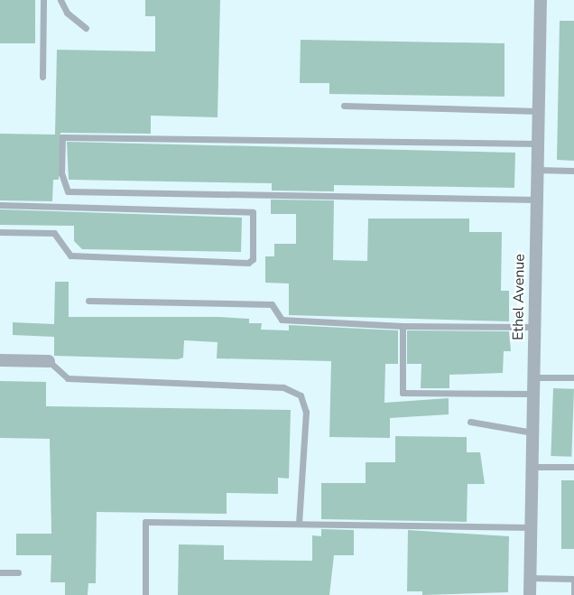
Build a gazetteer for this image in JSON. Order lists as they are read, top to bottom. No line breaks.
{"streets":{"street":["Ethel Avenue"]}}
